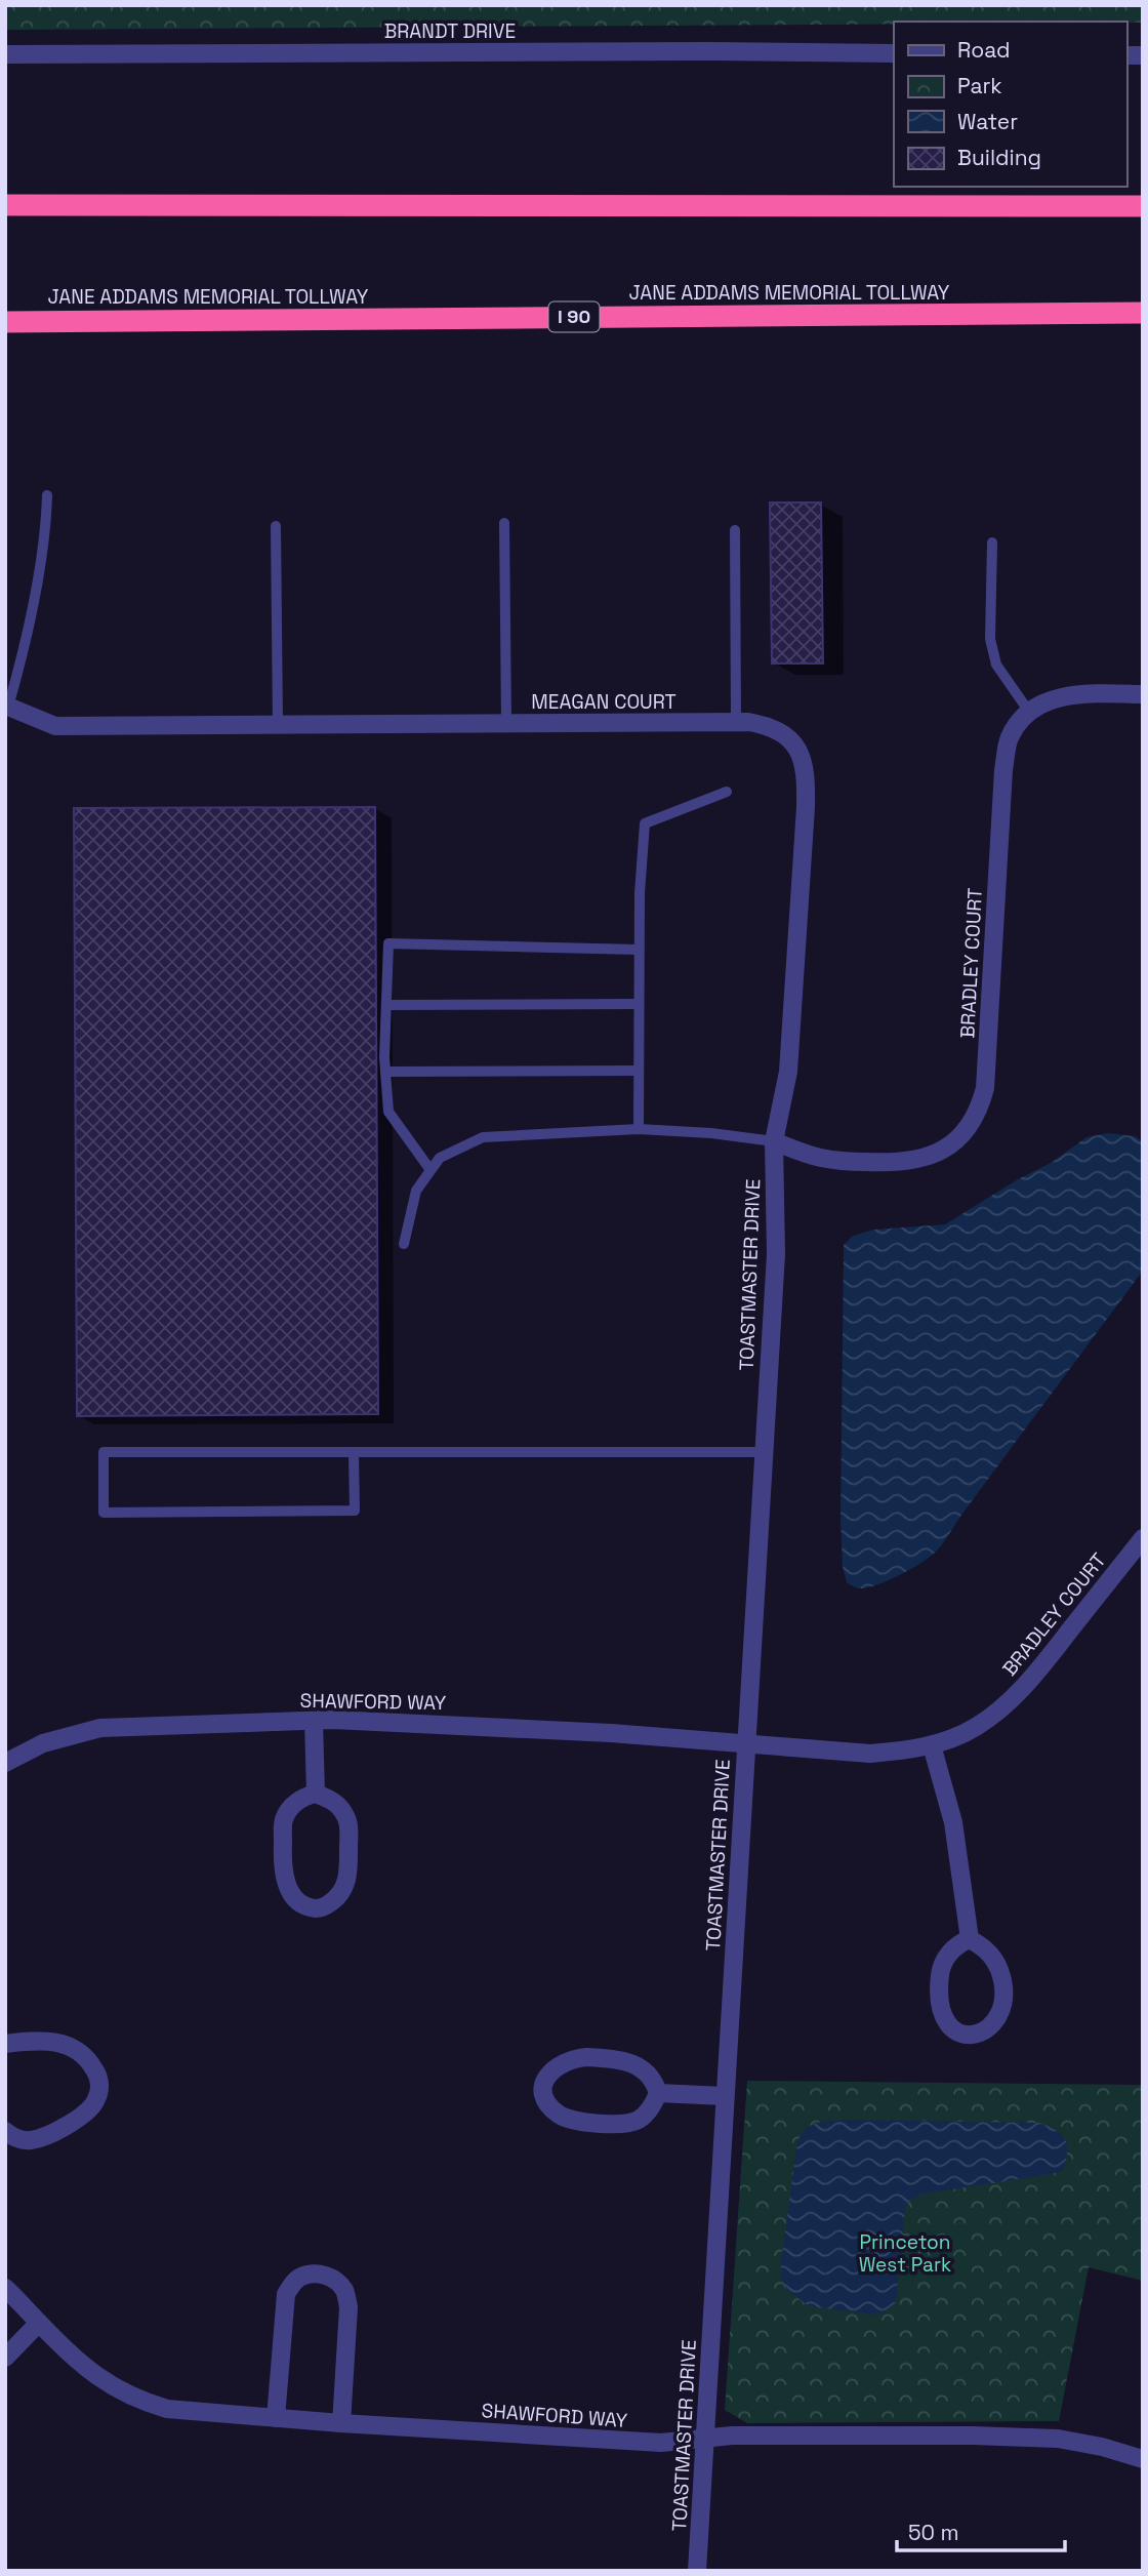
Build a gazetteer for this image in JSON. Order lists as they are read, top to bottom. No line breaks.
{"streets":{"highway":["JANE ADDAMS MEMORIAL TOLLWAY","I 90"],"street":["BRANDT DRIVE","MEAGAN COURT","BRADLEY COURT","TOASTMASTER DRIVE","SHAWFORD WAY"]},"crossings":[["MEAGAN COURT","BRADLEY COURT"],["MEAGAN COURT","TOASTMASTER DRIVE"],["BRADLEY COURT","TOASTMASTER DRIVE"],["BRADLEY COURT","SHAWFORD WAY"],["TOASTMASTER DRIVE","SHAWFORD WAY"]],"parks":["Princeton West Park"],"legend":["Road","Park","Water","Building"],"scale_bar":"50 m"}
